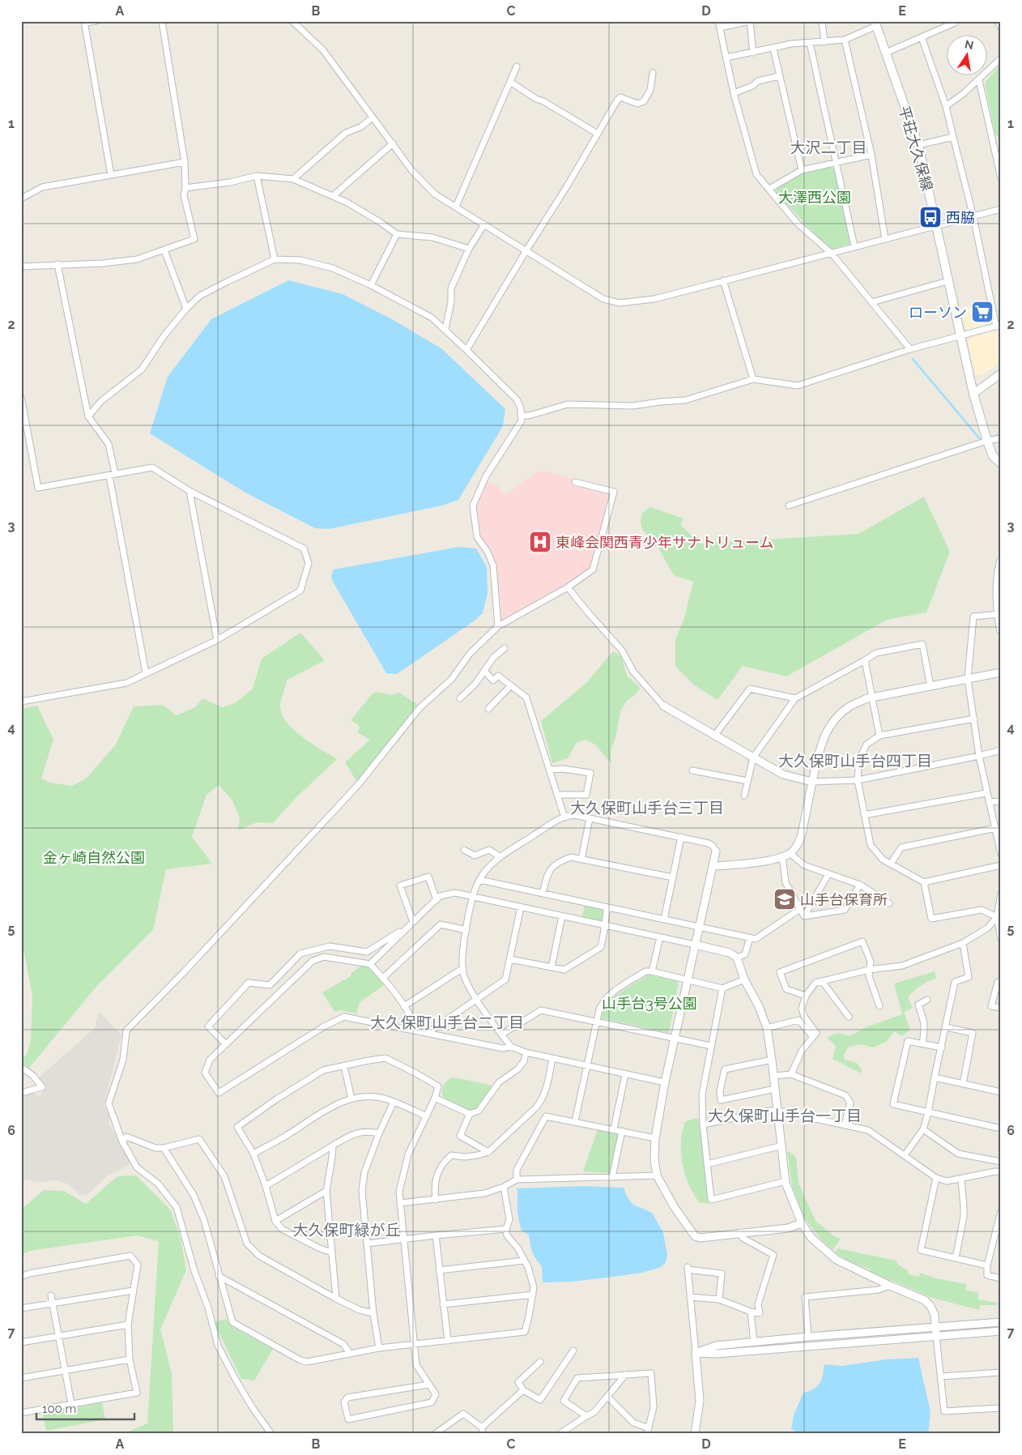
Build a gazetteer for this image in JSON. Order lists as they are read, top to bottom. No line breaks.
{"streets":{"main road":["平荘大久保線"]},"districts":["大沢二丁目","大久保町山手台四丁目","大久保町山手台三丁目","大久保町山手台二丁目","大久保町山手台一丁目","大久保町緑が丘"],"parks":["大澤西公園","金ヶ崎自然公園","山手台3号公園"],"places":{"bus stop":["西脇"],"supermarket":["ローソン"],"hospital":["東峰会関西青少年サナトリューム"],"school or university":["山手台保育所"]},"scale_bar":"100 m","north":"top","grid":{"columns":["A","B","C","D","E"],"rows":["1","2","3","4","5","6","7"]}}
